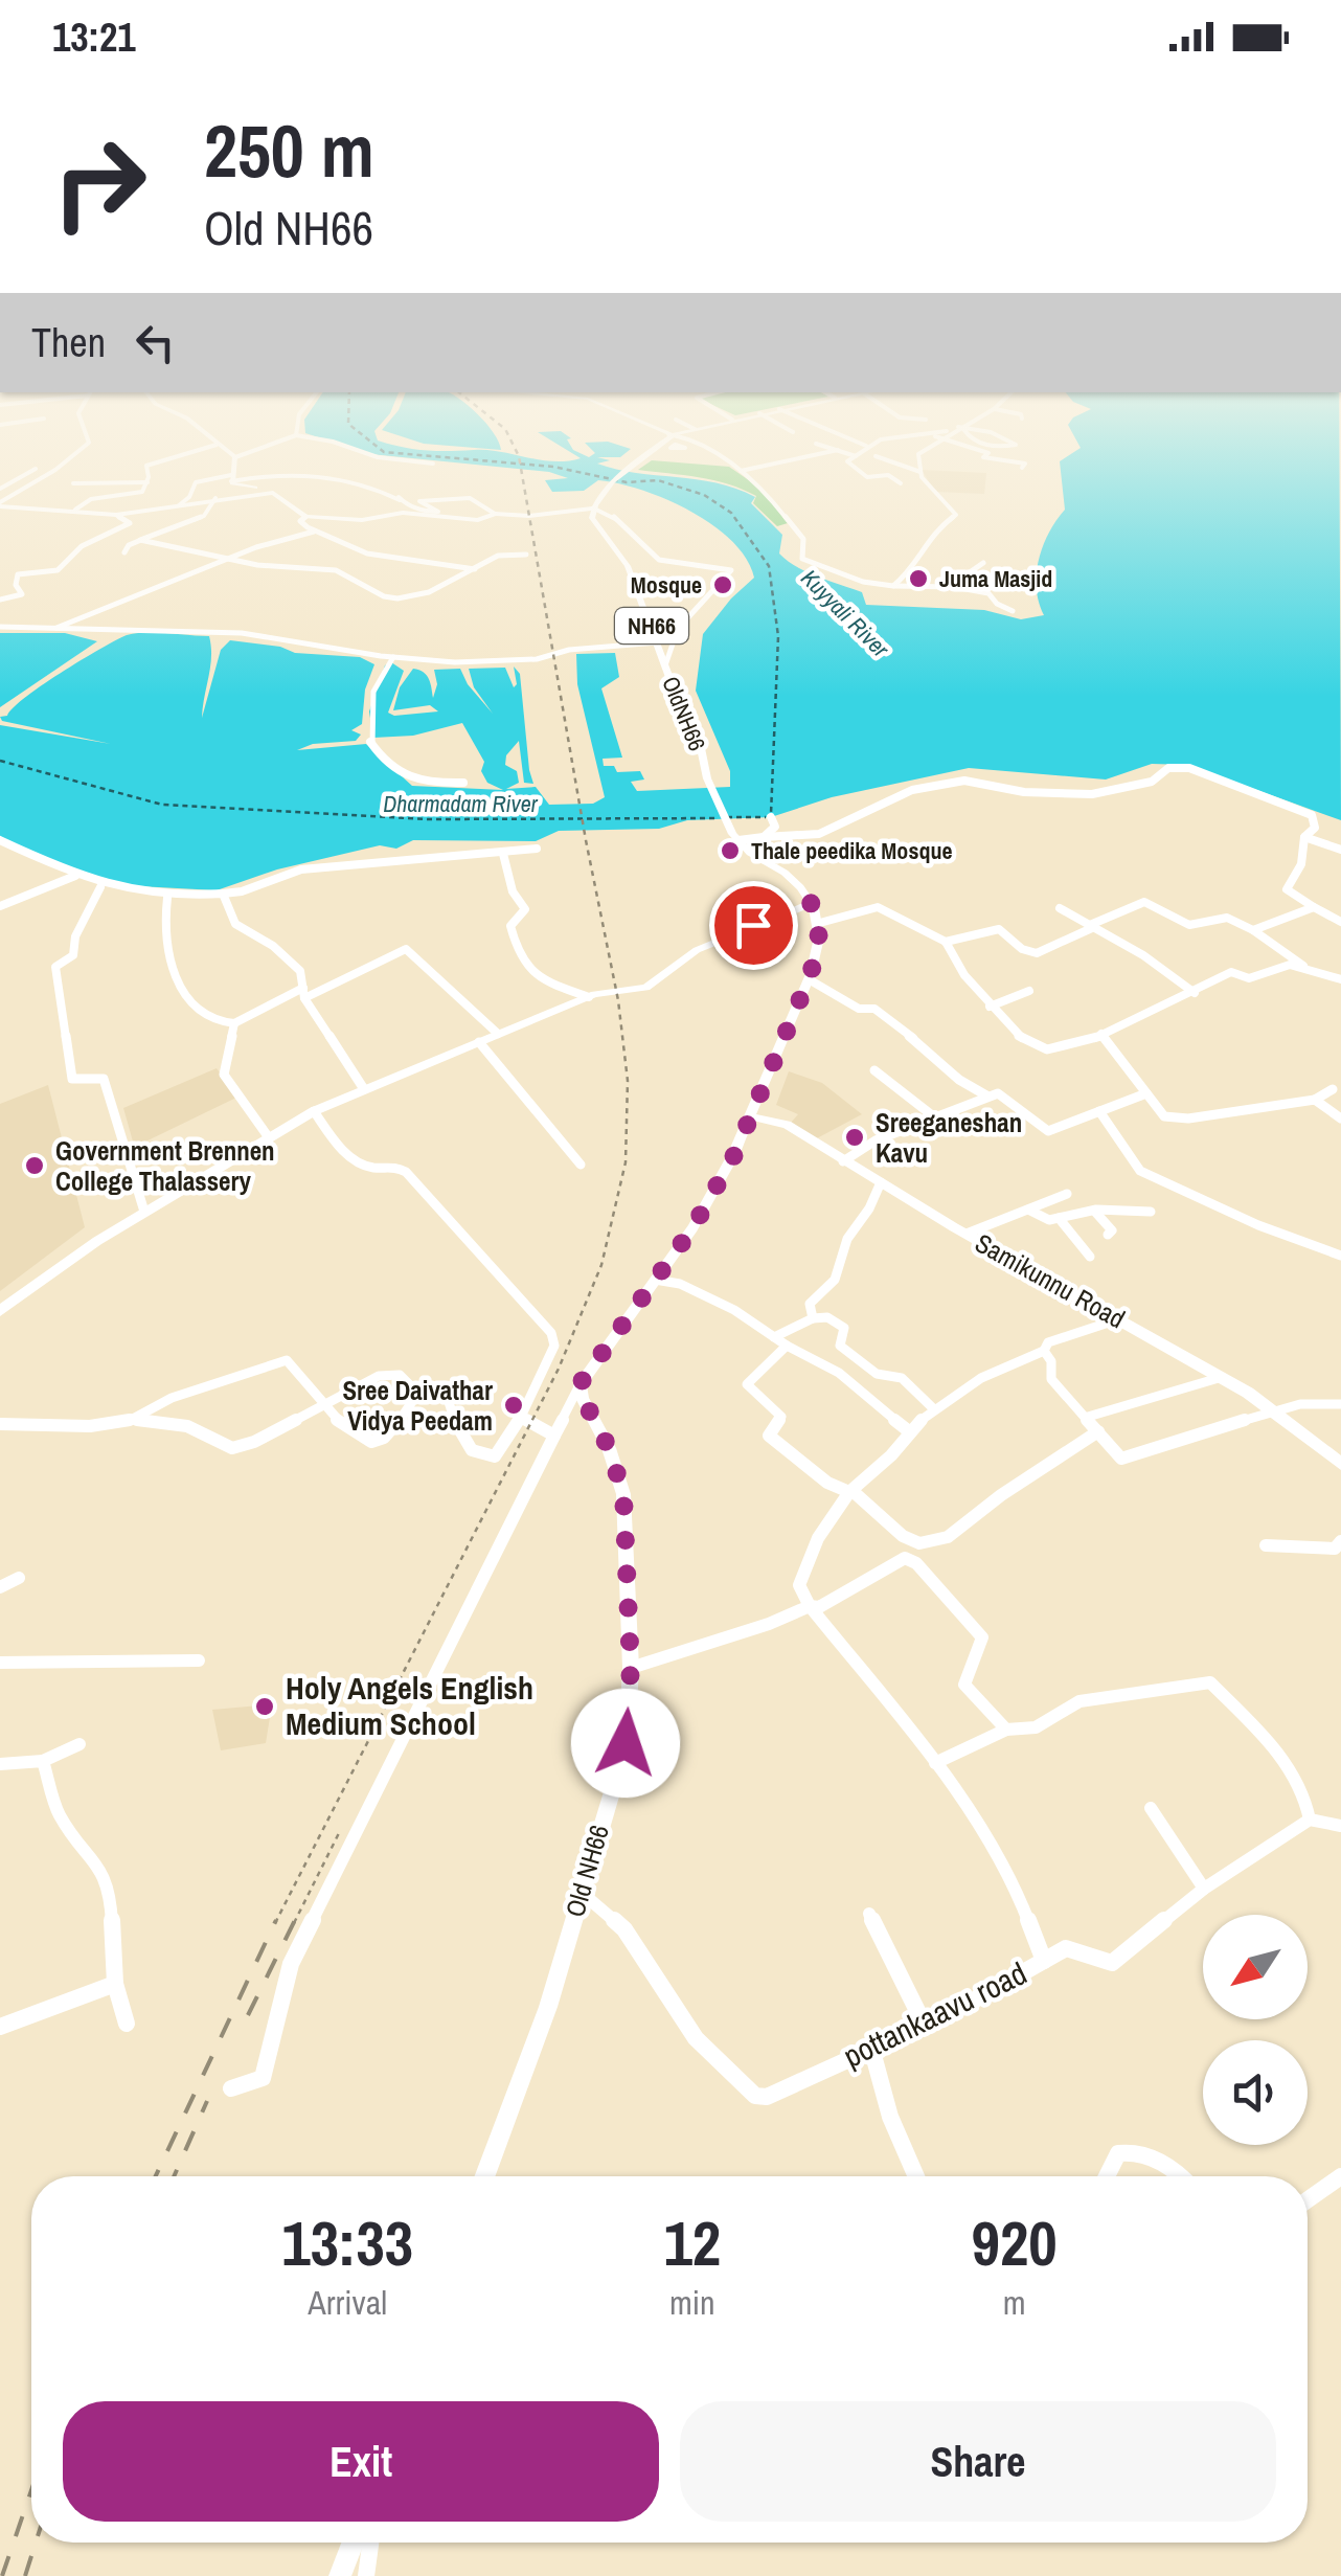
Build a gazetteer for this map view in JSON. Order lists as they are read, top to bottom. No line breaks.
{"streets":{"main road":["NH66","OldNH66","Samikunnu Road","Old NH66"],"street":["pottankaavu road"]},"crossings":[["Old NH66","pottankaavu road"]],"water":["Kuyyali River","Dharmadam River"],"places":["Juma Masjid","Mosque","Thale peedika Mosque","Sreeganeshan Kavu","Government Brennen College Thalassery","Sree Daivathar Vidya Peedam","Holy Angels English Medium School"],"north":"bottom left","page":{"status":"13:21","turn":["250 m","Old NH66"],"then":"Then","eta":["13:33","Arrival","12","min","920","m"],"buttons":["Exit","Share"]}}
